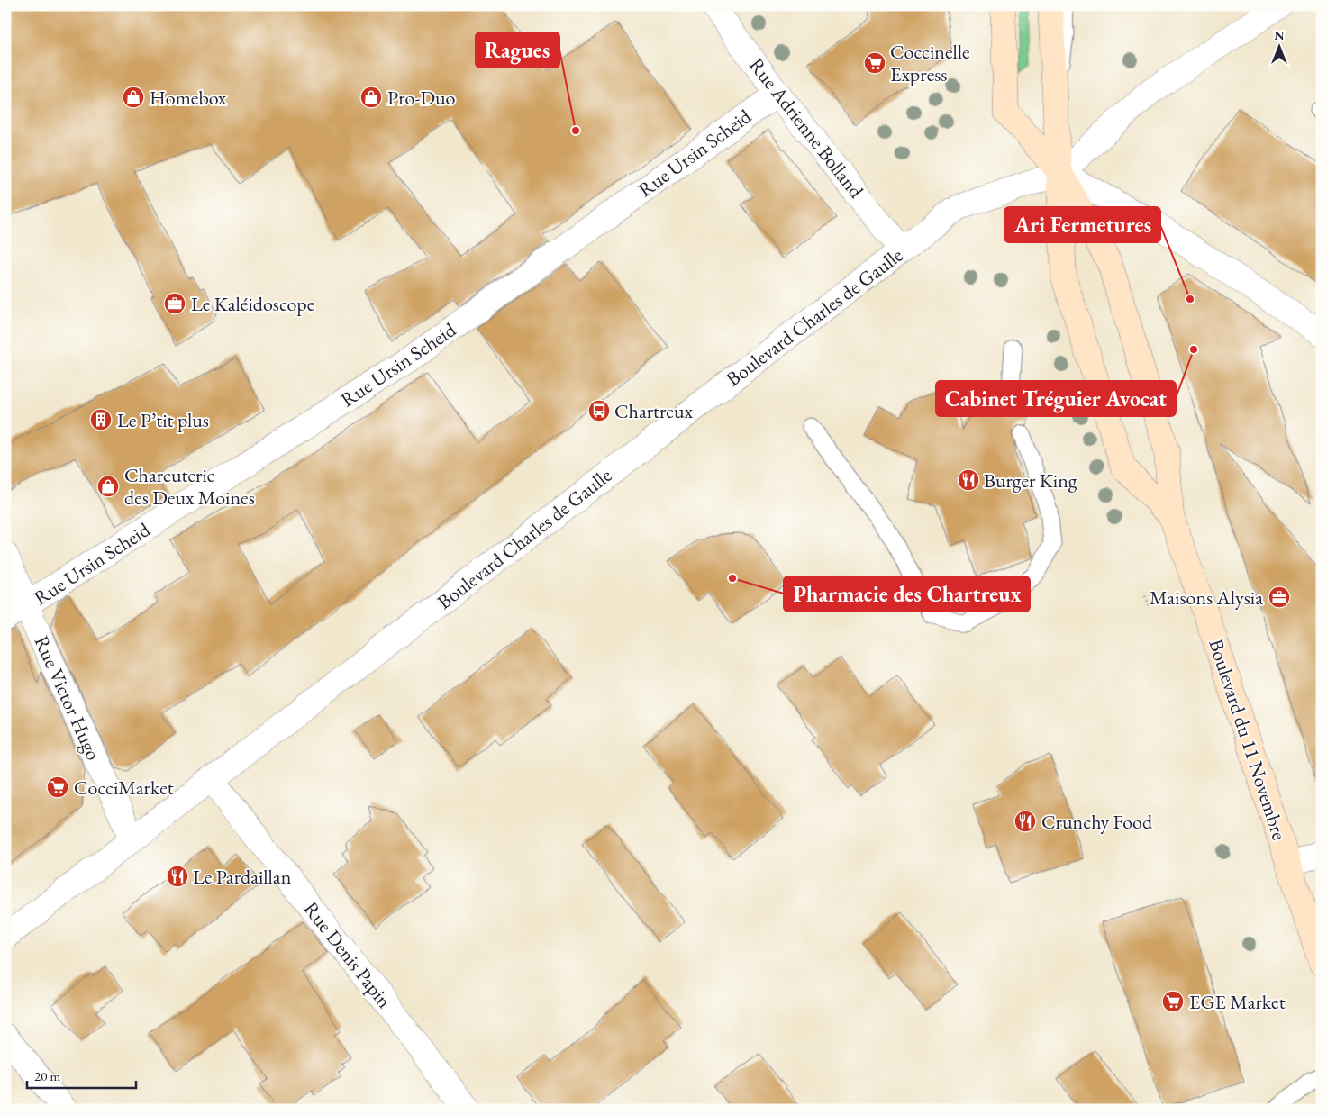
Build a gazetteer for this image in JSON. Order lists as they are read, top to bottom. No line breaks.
{"streets":{"main road":["Boulevard du 11 Novembre"],"street":["Rue Adrienne Bolland","Rue Ursin Scheid","Boulevard Charles de Gaulle","Rue Victor Hugo","Rue Denis Papin"]},"crossings":[["Rue Adrienne Bolland","Rue Ursin Scheid"],["Rue Adrienne Bolland","Boulevard Charles de Gaulle"],["Rue Ursin Scheid","Rue Victor Hugo"],["Boulevard Charles de Gaulle","Rue Victor Hugo"],["Boulevard Charles de Gaulle","Boulevard du 11 Novembre"],["Boulevard Charles de Gaulle","Rue Denis Papin"]],"places":{"supermarket":["Coccinelle Express","CocciMarket","EGE Market"],"shop":["Homebox","Pro-Duo","Charcuterie des Deux Moines"],"other":["Ragues","Ari Fermetures","Cabinet Tréguier Avocat","Pharmacie des Chartreux"],"office":["Le Kaléidoscope","Maisons Alysia"],"bus stop":["Chartreux"],"building":["Le P’tit plus"],"restaurant":["Burger King","Crunchy Food","Le Pardaillan"]},"scale_bar":"20 m","north":"top"}
